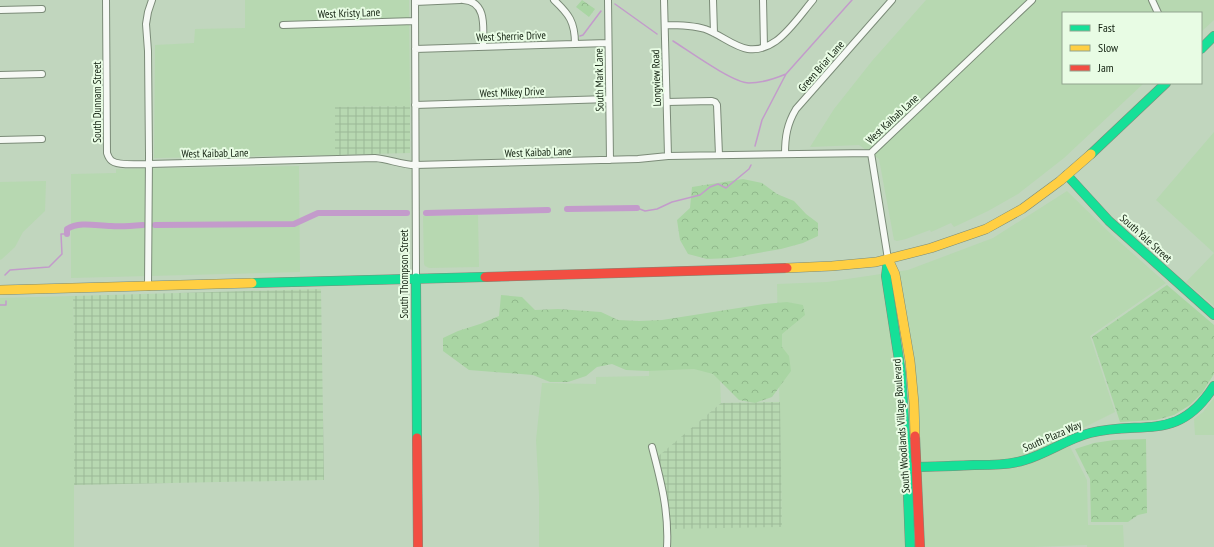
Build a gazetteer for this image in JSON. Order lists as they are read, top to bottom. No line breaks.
{"streets":{"street":["West Kristy Lane","West Sherrie Drive","Green Briar Lane","Longview Road","South Mark Lane","West Mikey Drive","South Dunnam Street","West Kaibab Lane","South Yale Street","South Thompson Street","South Woodlands Village Boulevard","South Plaza Way"]},"crossings":[["West Kristy Lane","South Thompson Street"],["West Sherrie Drive","South Mark Lane"],["West Sherrie Drive","South Thompson Street"],["Green Briar Lane","West Kaibab Lane"],["Longview Road","West Kaibab Lane"],["South Mark Lane","West Mikey Drive"],["South Mark Lane","West Kaibab Lane"],["West Mikey Drive","South Thompson Street"],["South Dunnam Street","West Kaibab Lane"],["West Kaibab Lane","South Thompson Street"],["West Kaibab Lane","South Woodlands Village Boulevard"],["South Woodlands Village Boulevard","South Plaza Way"]],"legend":["Fast","Slow","Jam"]}
